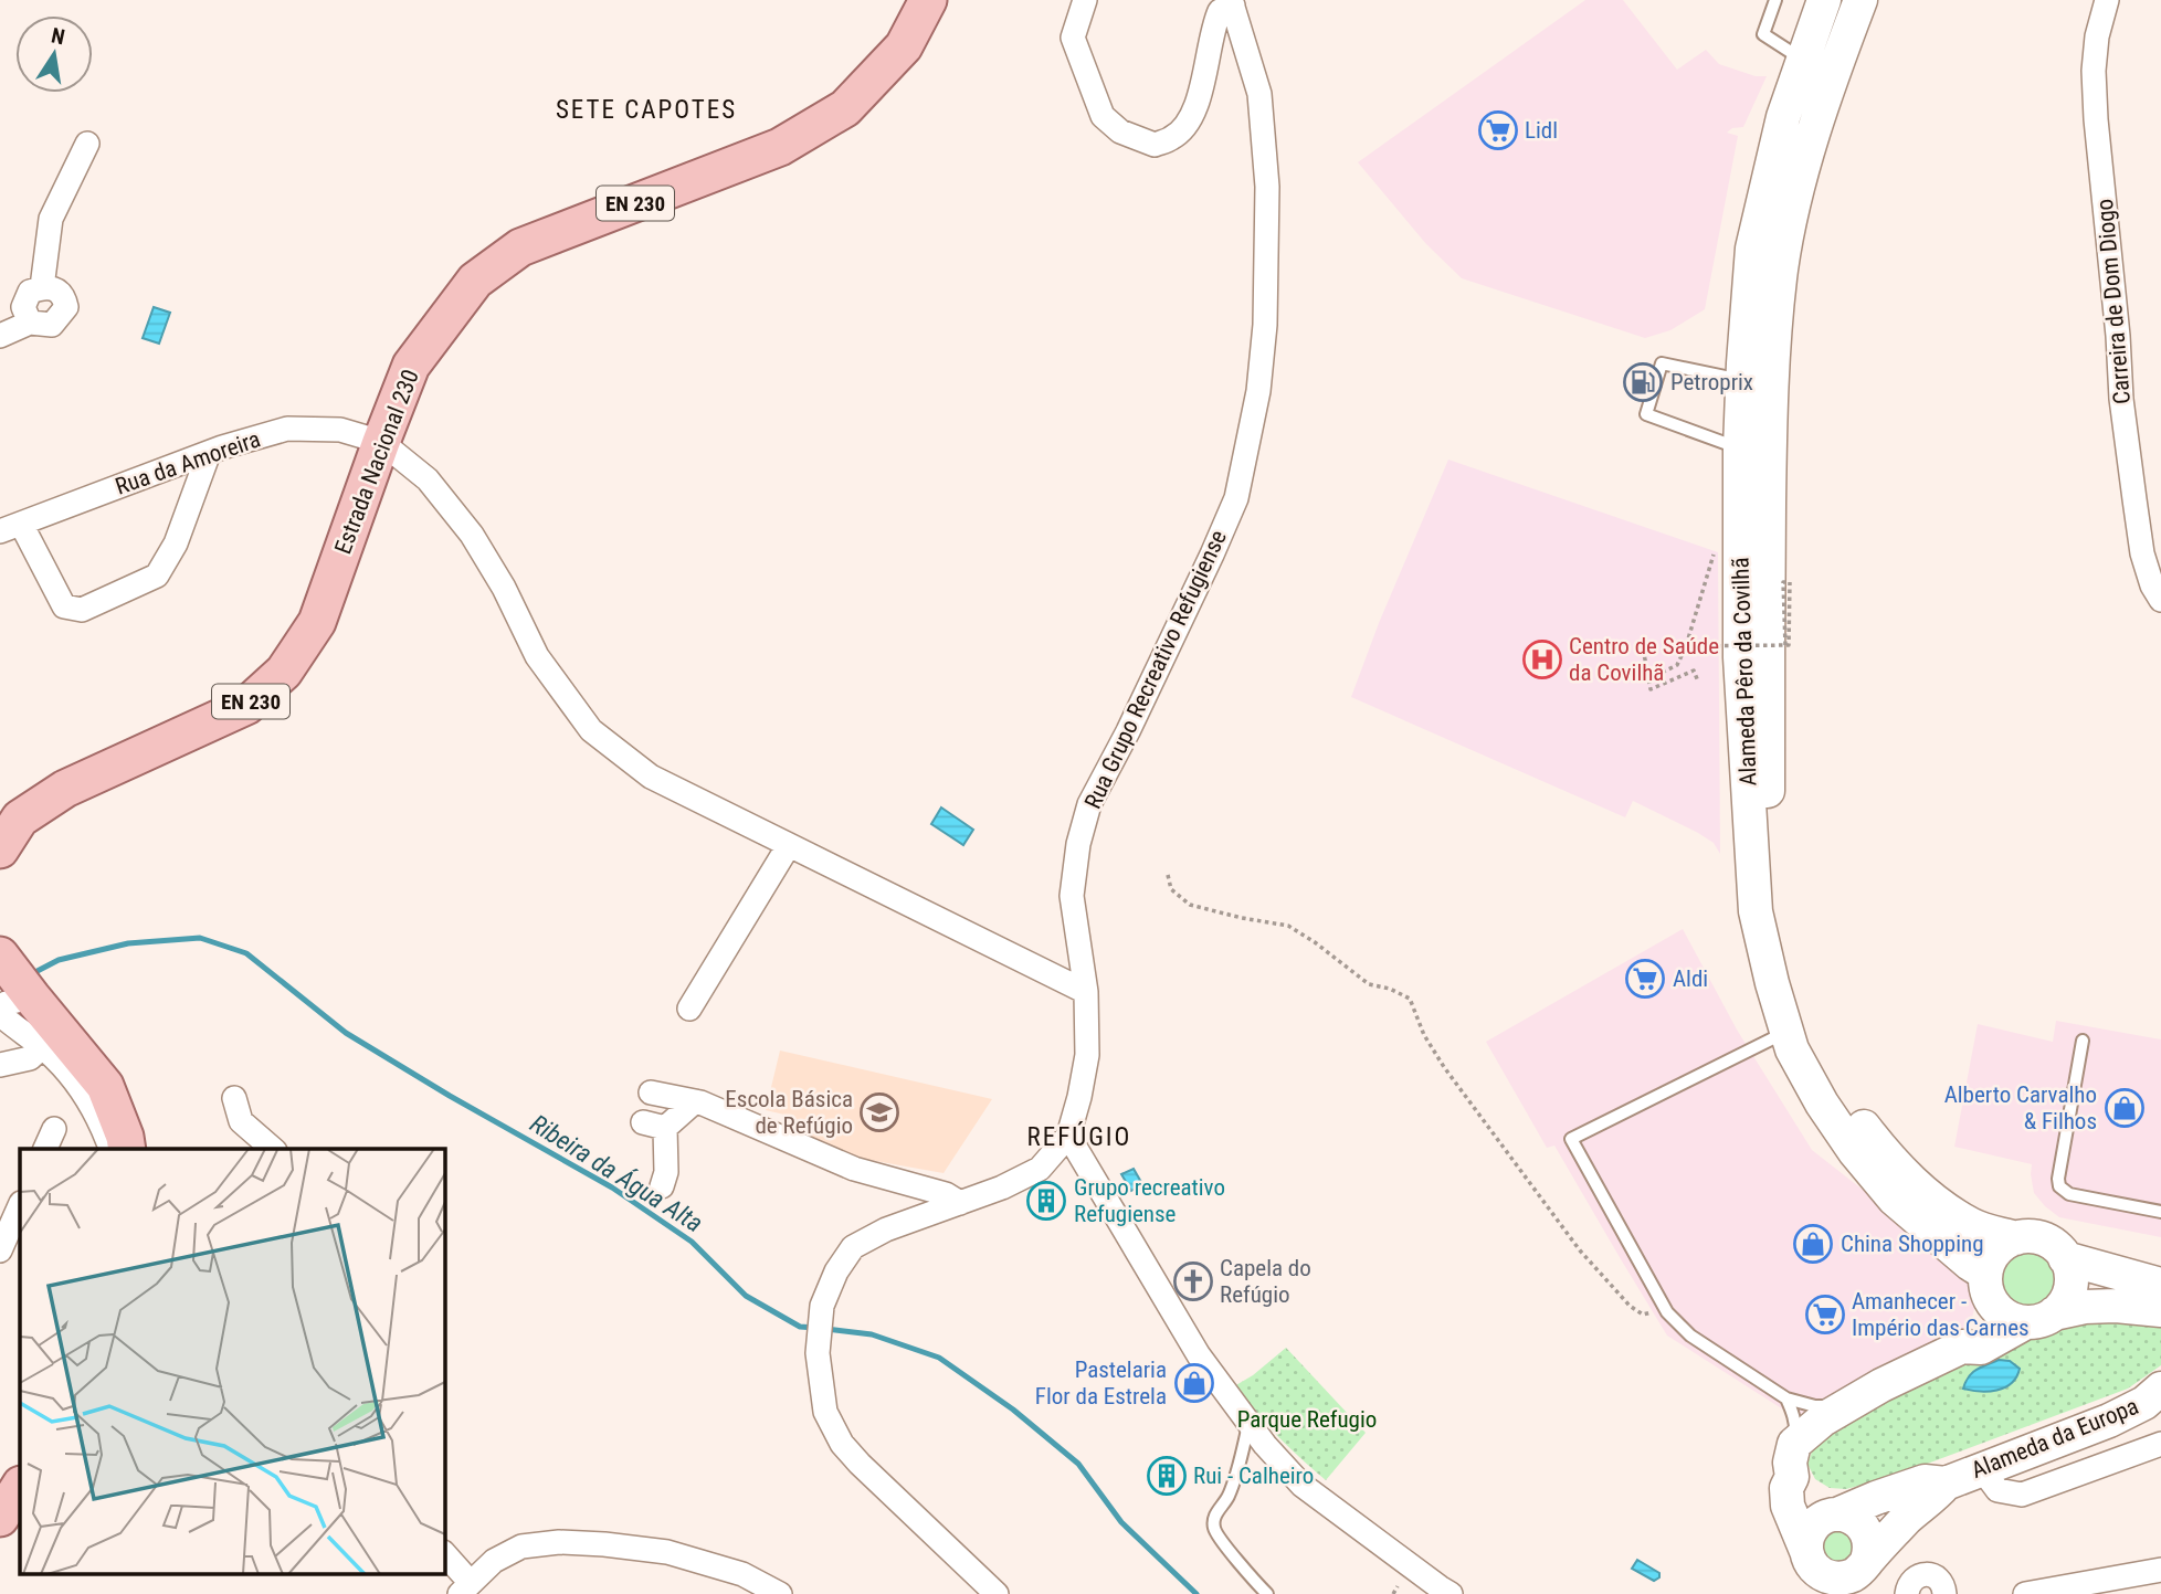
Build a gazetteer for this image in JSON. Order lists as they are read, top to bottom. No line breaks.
{"streets":{"main road":["EN 230","Estrada Nacional 230","Alameda Pêro da Covilhã","Alameda da Europa"],"street":["Carreira de Dom Diogo","Rua da Amoreira","Rua Grupo Recreativo Refugiense"]},"crossings":[["Estrada Nacional 230","Rua da Amoreira"]],"districts":["SETE CAPOTES","REFÚGIO"],"water":["Ribeira da Água Alta"],"parks":["Parque Refugio"],"places":{"supermarket":["Lidl","Aldi","Amanhecer - Império das Carnes"],"fuel station":["Petroprix"],"hospital":["Centro de Saúde da Covilhã"],"shop":["Alberto Carvalho & Filhos","China Shopping","Pastelaria Flor da Estrela"],"school or university":["Escola Básica de Refúgio"],"building":["Grupo recreativo Refugiense","Rui - Calheiro"],"church":["Capela do Refúgio"]},"north":"top"}
